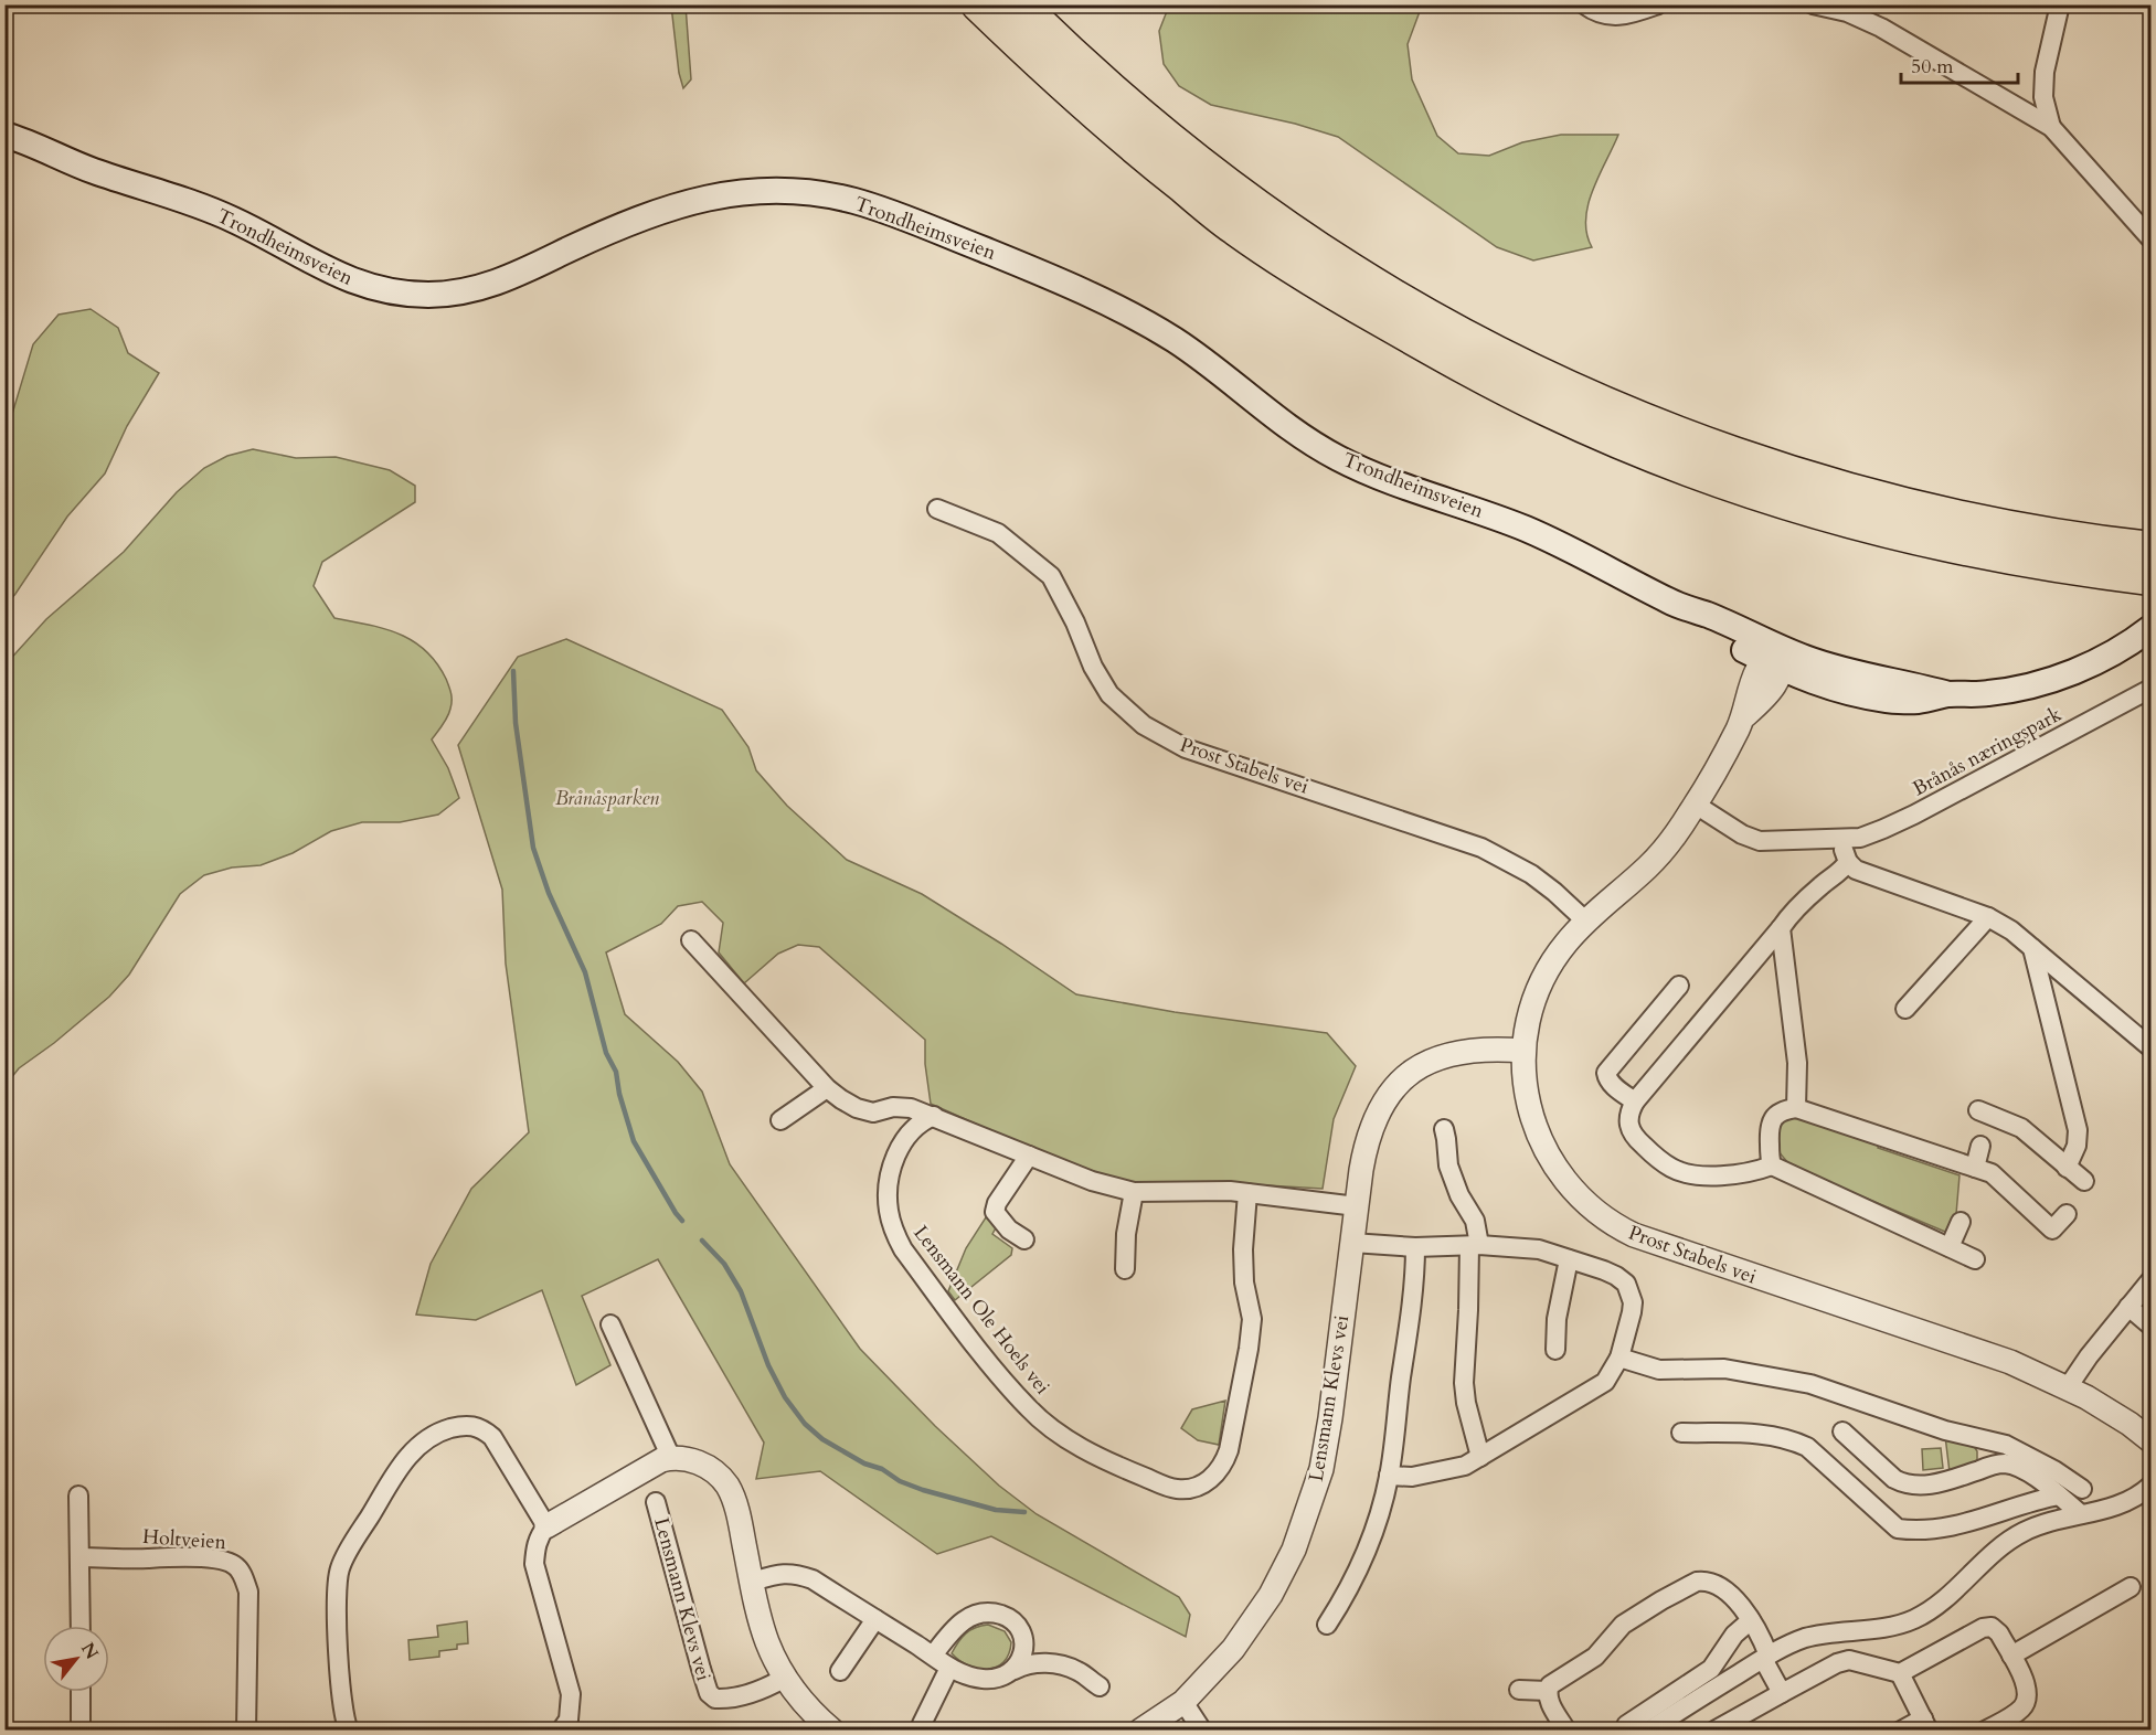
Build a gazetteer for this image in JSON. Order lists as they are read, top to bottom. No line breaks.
{"streets":{"main road":["Trondheimsveien"],"street":["Brånås næringspark","Prost Stabels vei","Lensmann Ole Hoels vei","Lensmann Klevs vei","Holtveien"]},"crossings":[["Trondheimsveien","Prost Stabels vei"],["Prost Stabels vei","Lensmann Klevs vei"]],"parks":["Brånåsparken"],"scale_bar":"50 m","north":"top right"}
